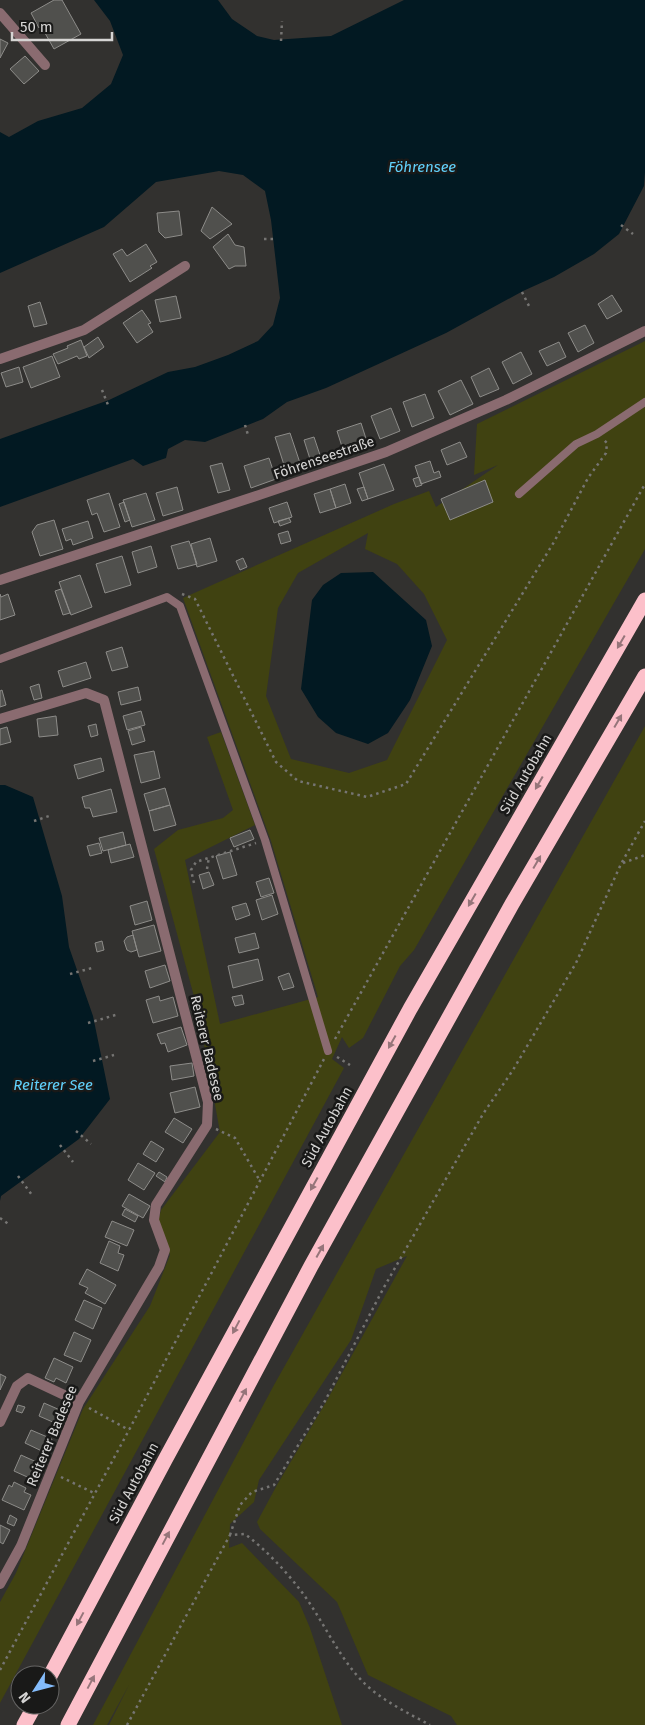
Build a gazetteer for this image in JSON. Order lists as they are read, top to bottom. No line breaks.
{"streets":{"highway":["Süd Autobahn"],"street":["Föhrenseestraße","Reiterer Badesee"]},"water":["Föhrensee","Reiterer See"],"scale_bar":"50 m","north":"bottom left"}
